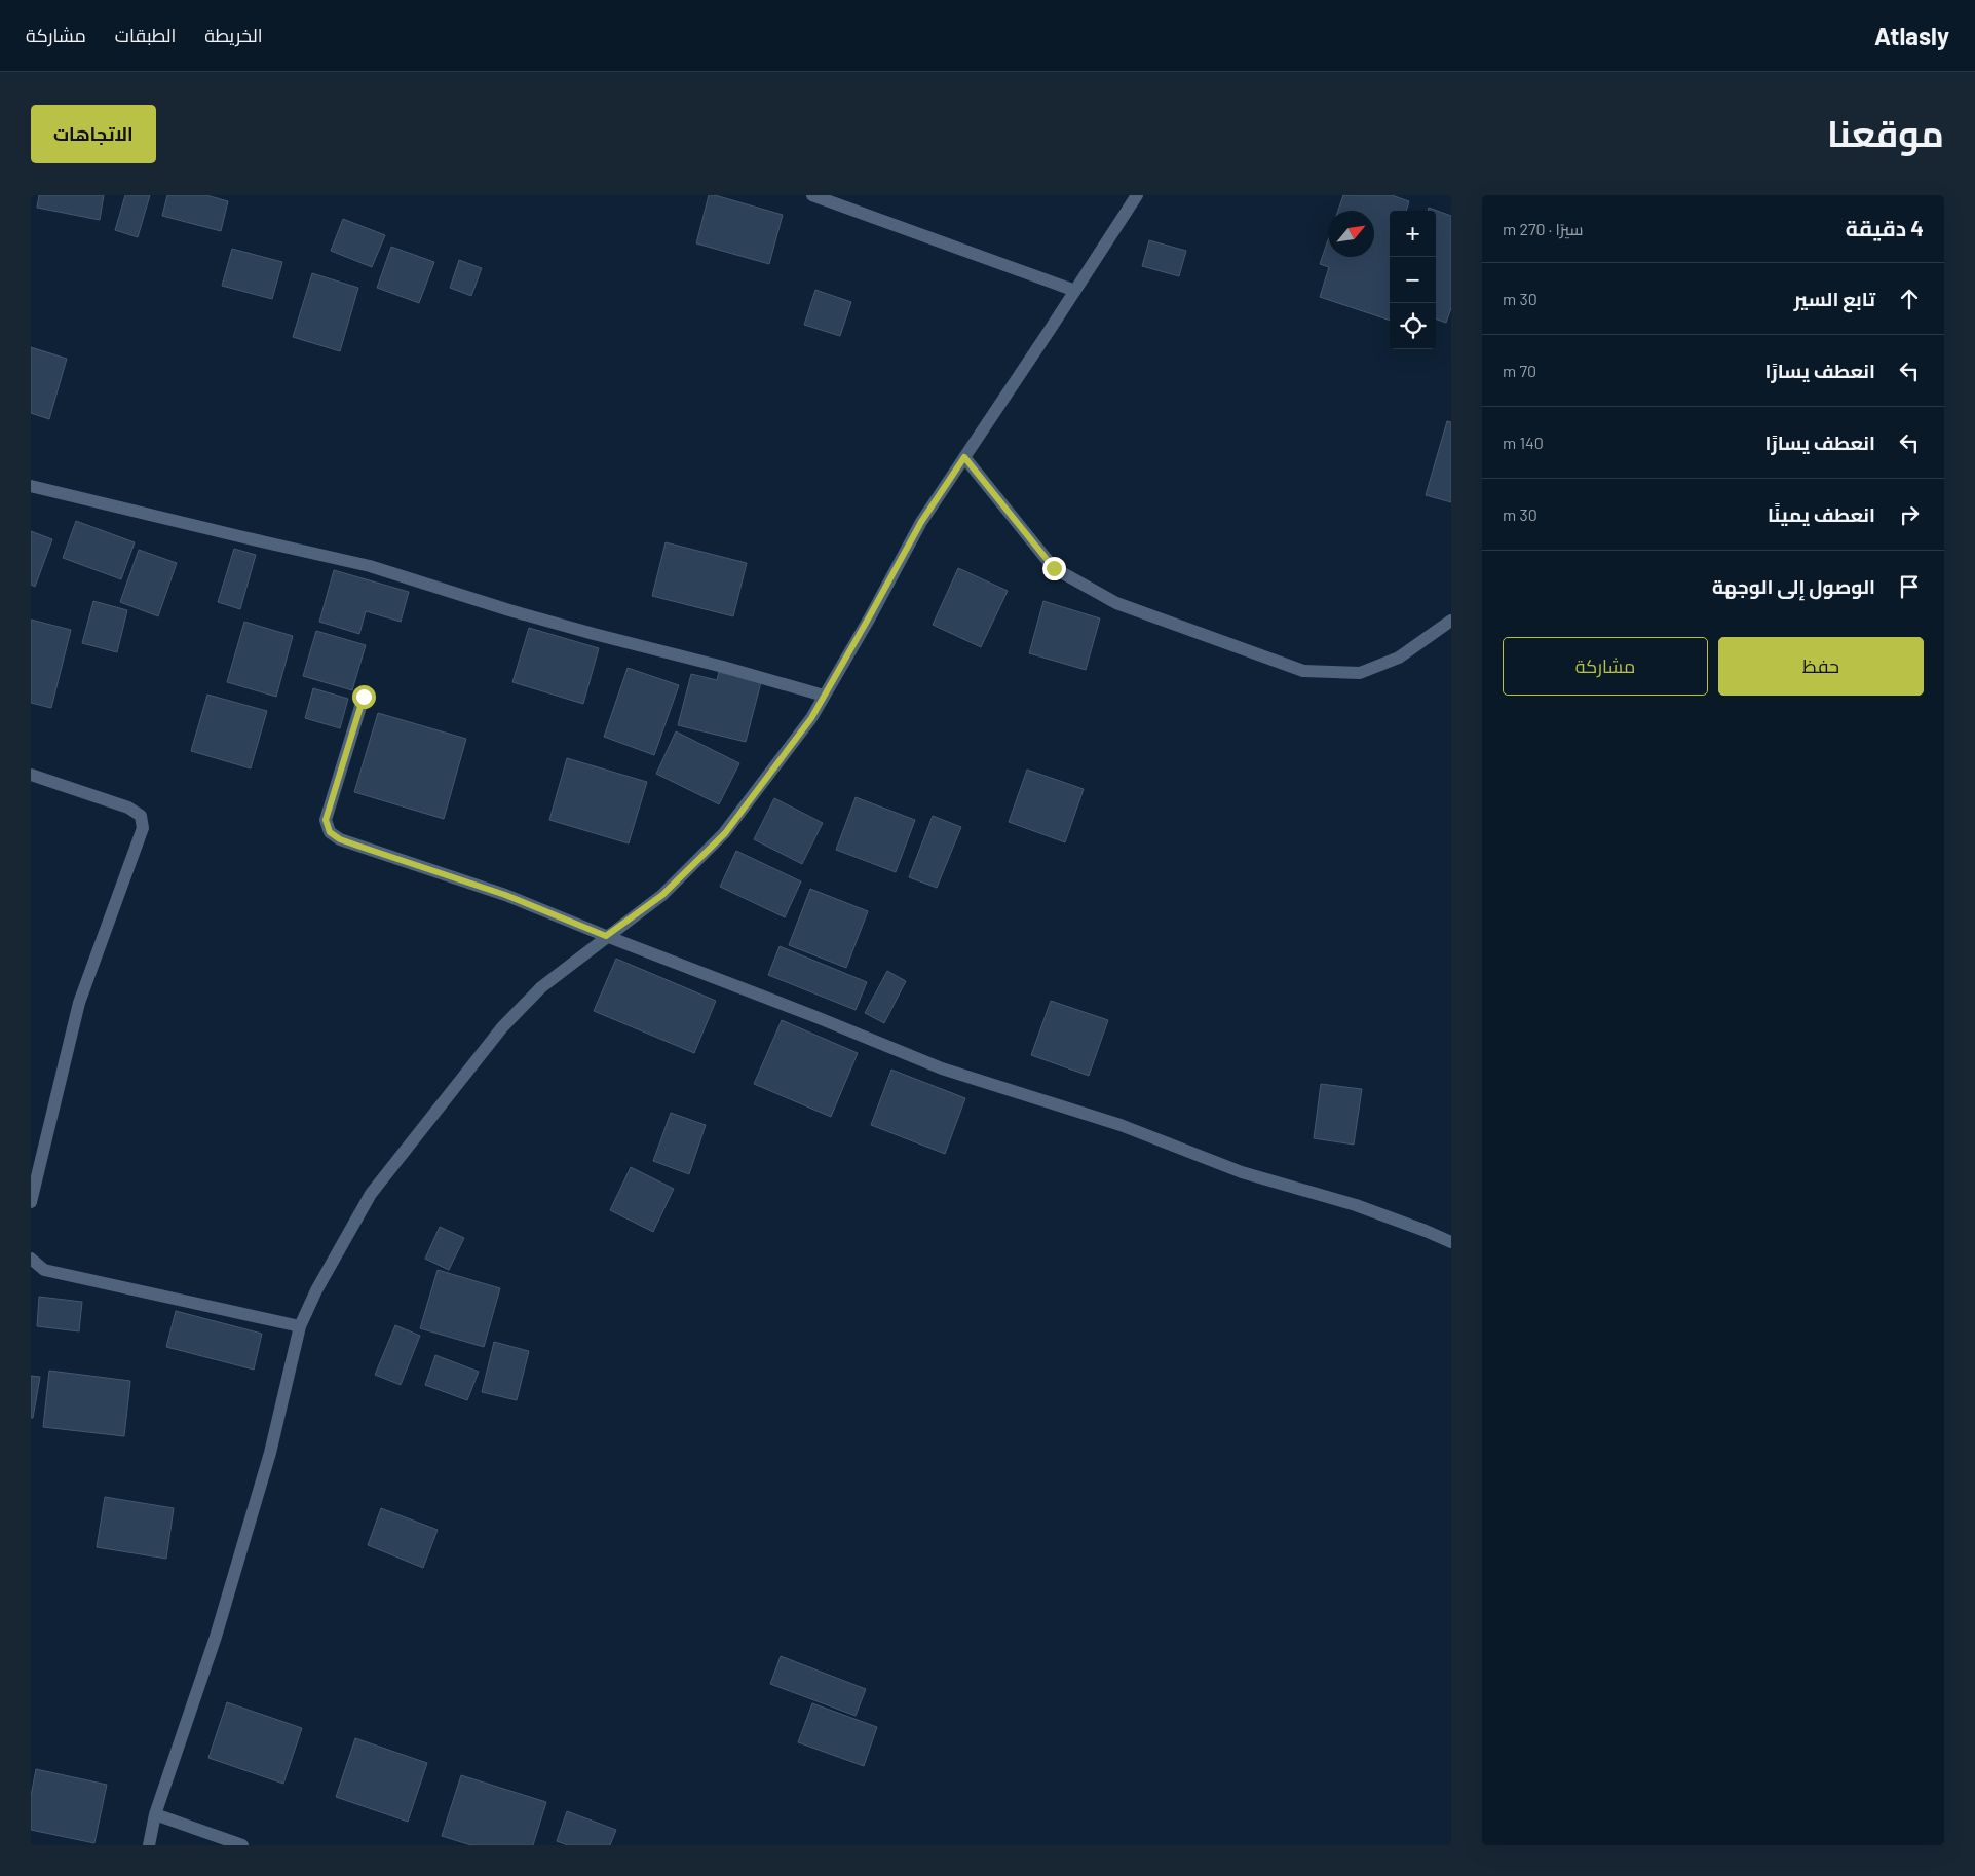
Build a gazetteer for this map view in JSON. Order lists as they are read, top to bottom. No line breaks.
{"north":"top right","page":{"header":"Atlasly","nav":["الخريطة","الطبقات","مشاركة"],"title":"موقعنا","buttons":["الاتجاهات",["حفظ","مشاركة"]],"heading":["4 دقيقة","سيرًا · 270 m"],"map_buttons":["+","−"],"list":[["تابع السير","30 m"],["انعطف يسارًا","70 m"],["انعطف يسارًا","140 m"],["انعطف يمينًا","30 m"],"الوصول إلى الوجهة"]}}
